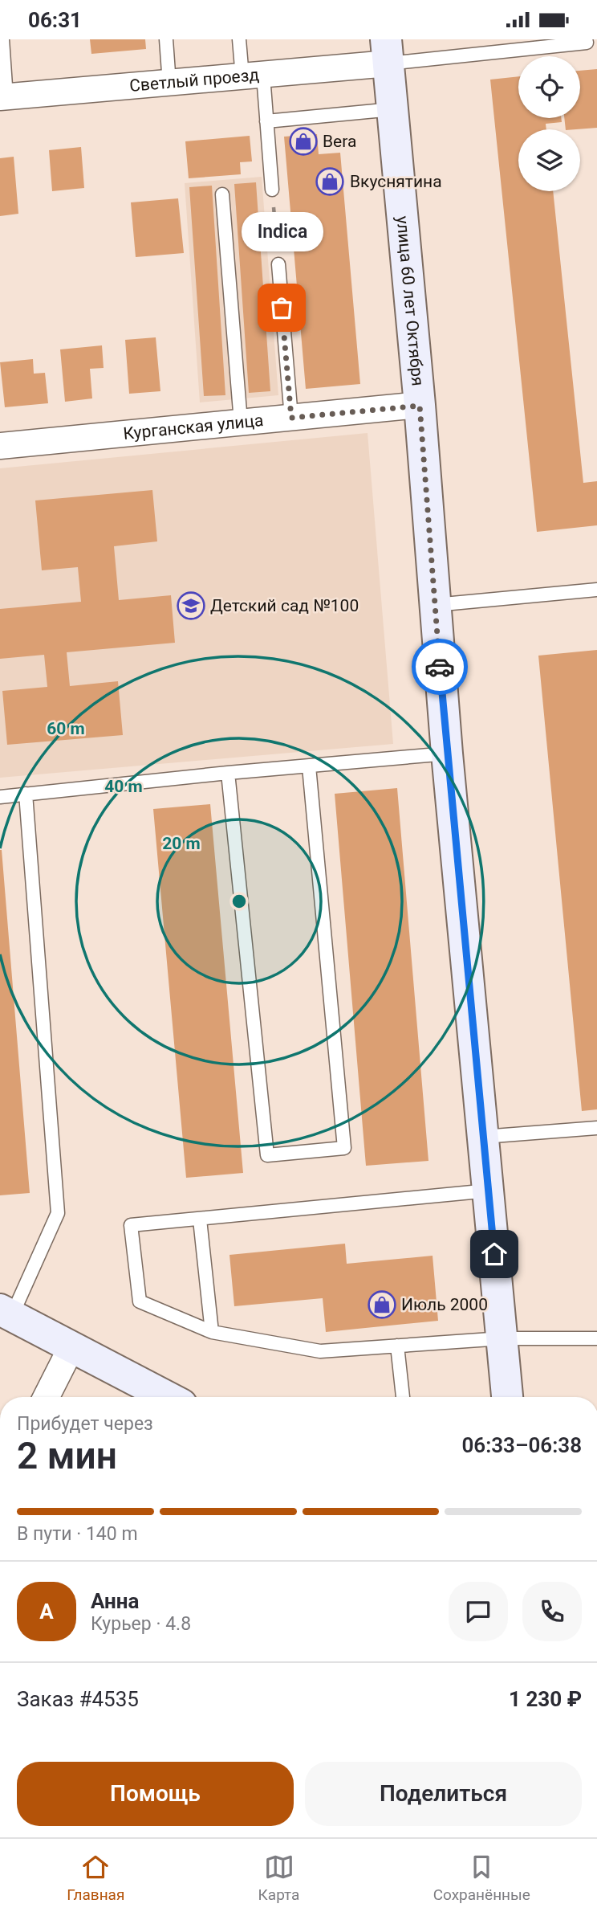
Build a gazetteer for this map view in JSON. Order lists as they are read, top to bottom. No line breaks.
{"streets":{"main road":["улица 60 лет Октября"],"street":["Светлый проезд","Курганская улица"]},"crossings":[["Светлый проезд","улица 60 лет Октября"],["улица 60 лет Октября","Курганская улица"]],"places":{"shop":["Bera","Вкуснятина","Июль 2000"],"other":["Indica"],"school or university":["Детский сад №100"]},"page":{"status":"06:31","bubble":"Indica","heading":["2 мин","Прибудет через","06:33–06:38"],"panel":["Анна","Курьер · 4.8","Заказ #4535","1 230 ₽"],"bar":"В пути · 140 m","round":"А","buttons":["Помощь","Поделиться"],"tabs":["Главная","Карта","Сохранённые"]},"rings":["60 m","40 m","20 m"]}
